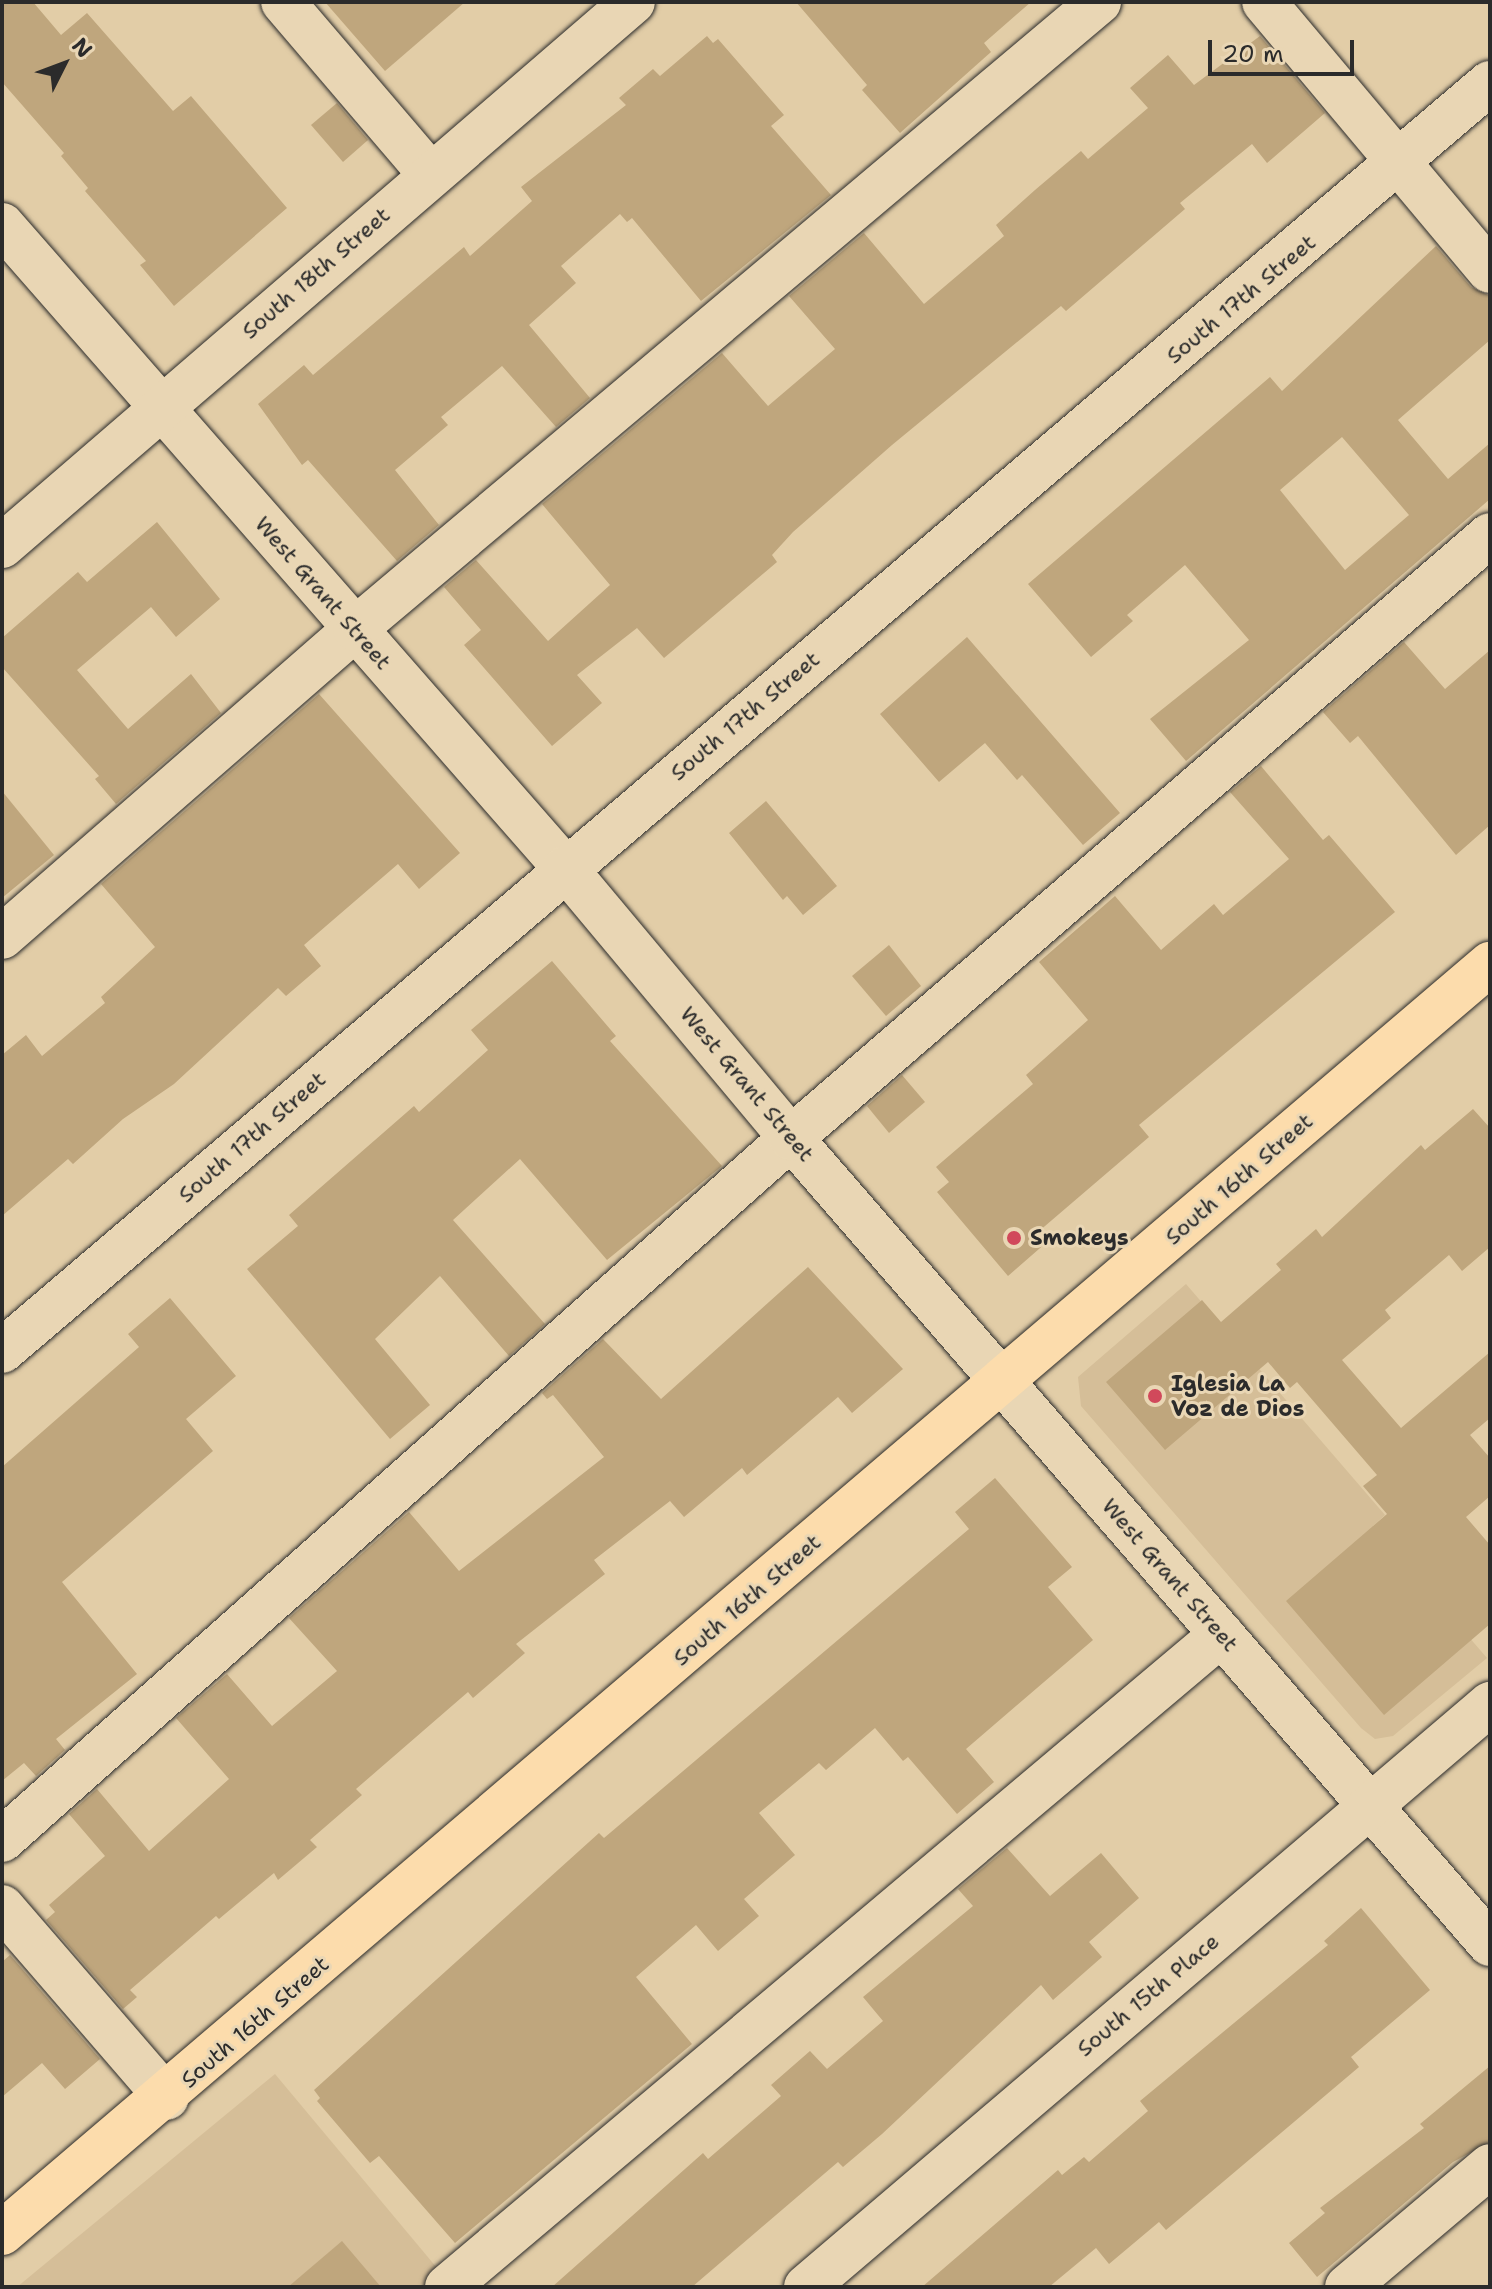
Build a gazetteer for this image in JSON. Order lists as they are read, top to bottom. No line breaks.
{"streets":{"main road":["South 16th Street"],"street":["South 18th Street","South 17th Street","West Grant Street","South 15th Place"]},"crossings":[["South 18th Street","West Grant Street"],["South 17th Street","West Grant Street"],["West Grant Street","South 16th Street"],["West Grant Street","South 15th Place"]],"places":["Smokeys","Iglesia La Voz de Dios"],"scale_bar":"20 m","north":"top right"}
